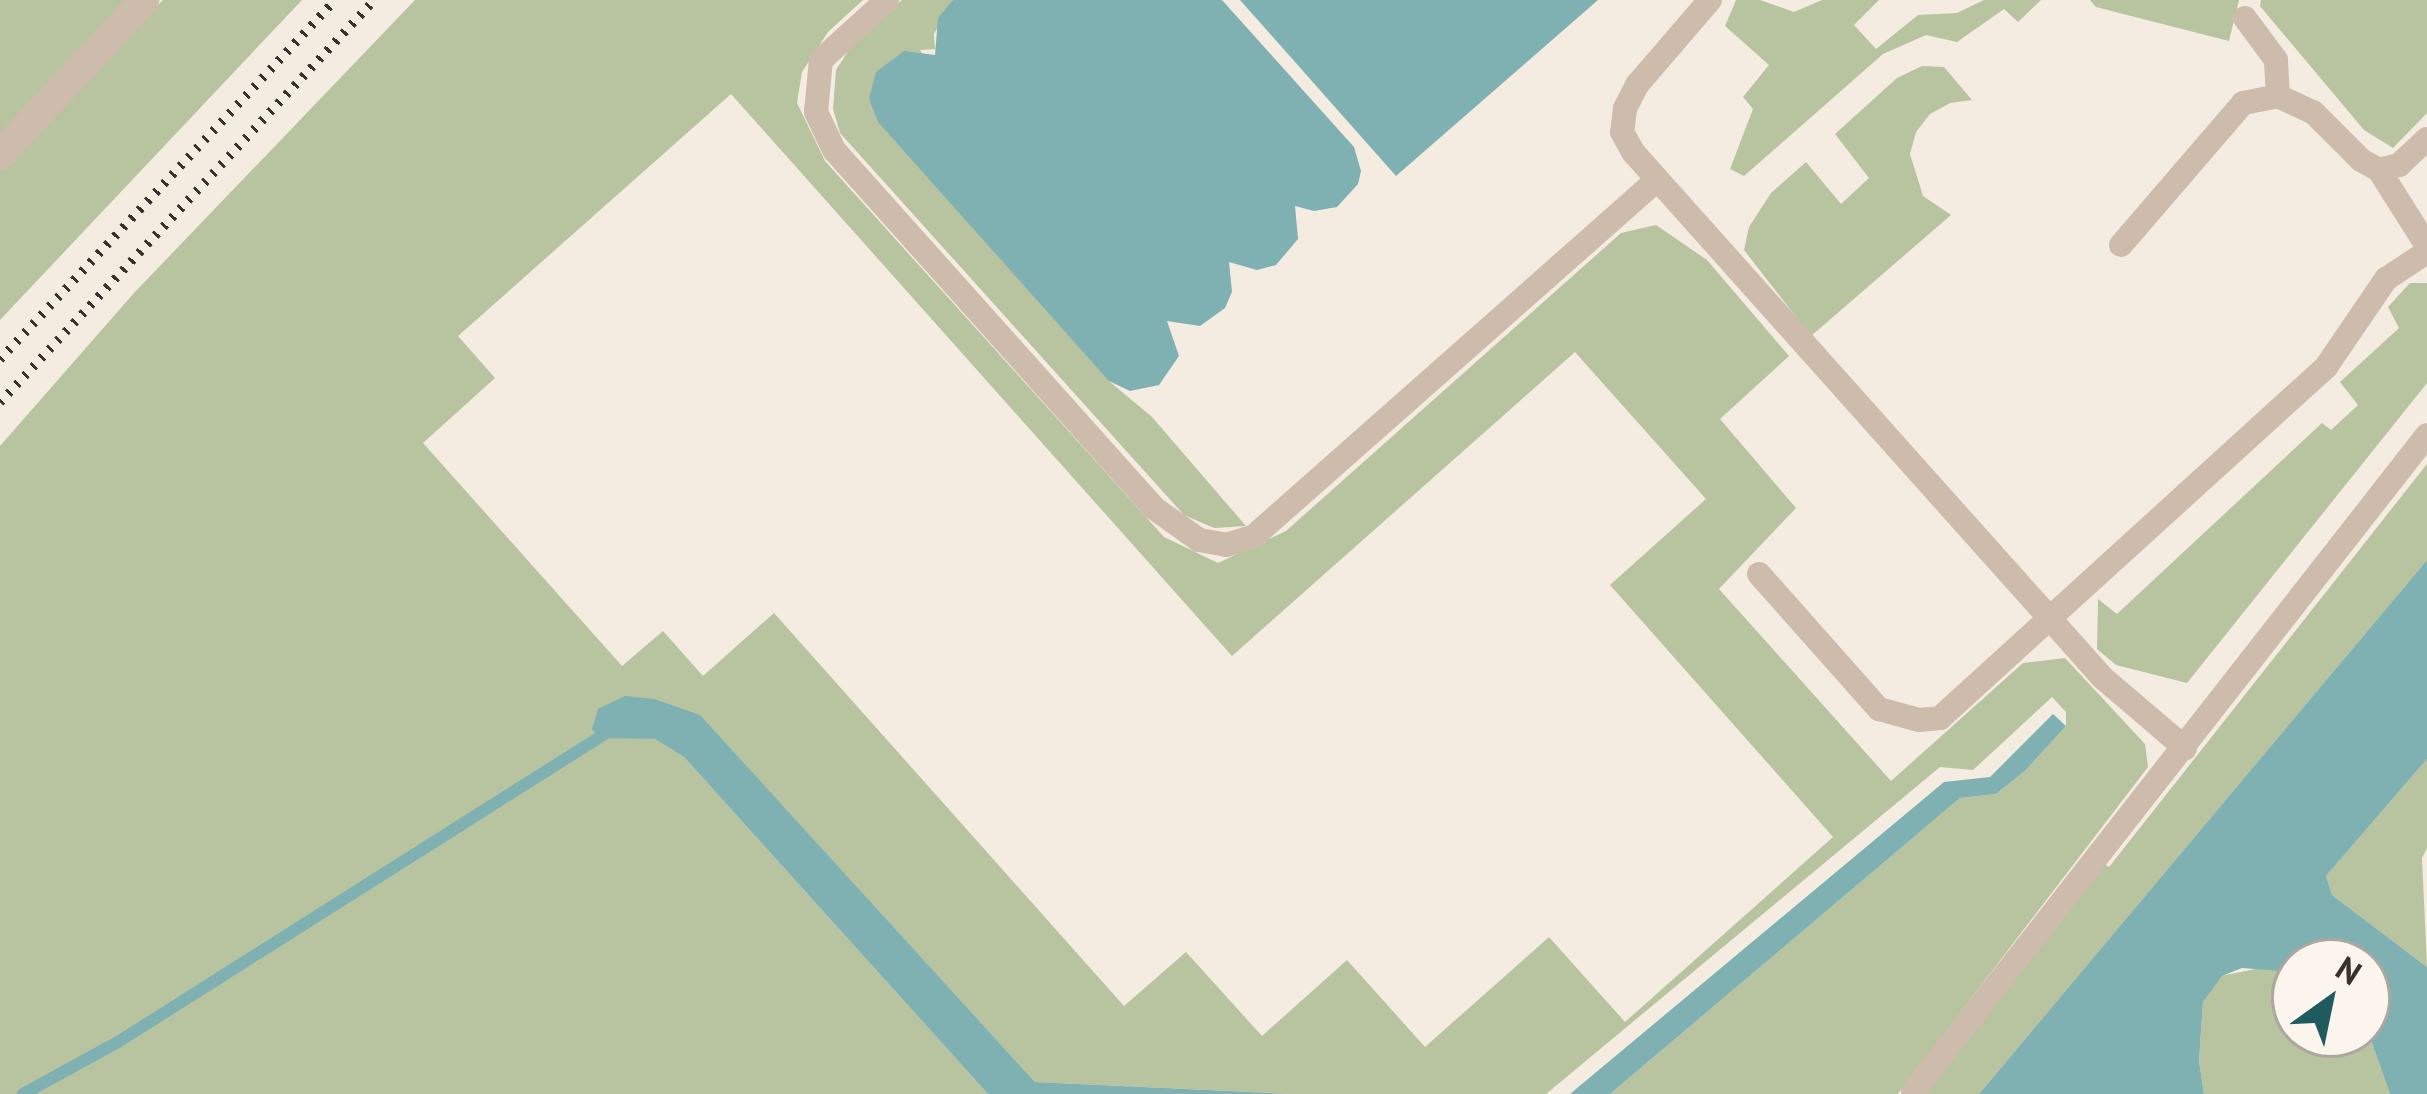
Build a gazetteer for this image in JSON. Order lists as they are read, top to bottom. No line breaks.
{"north":"top right"}
